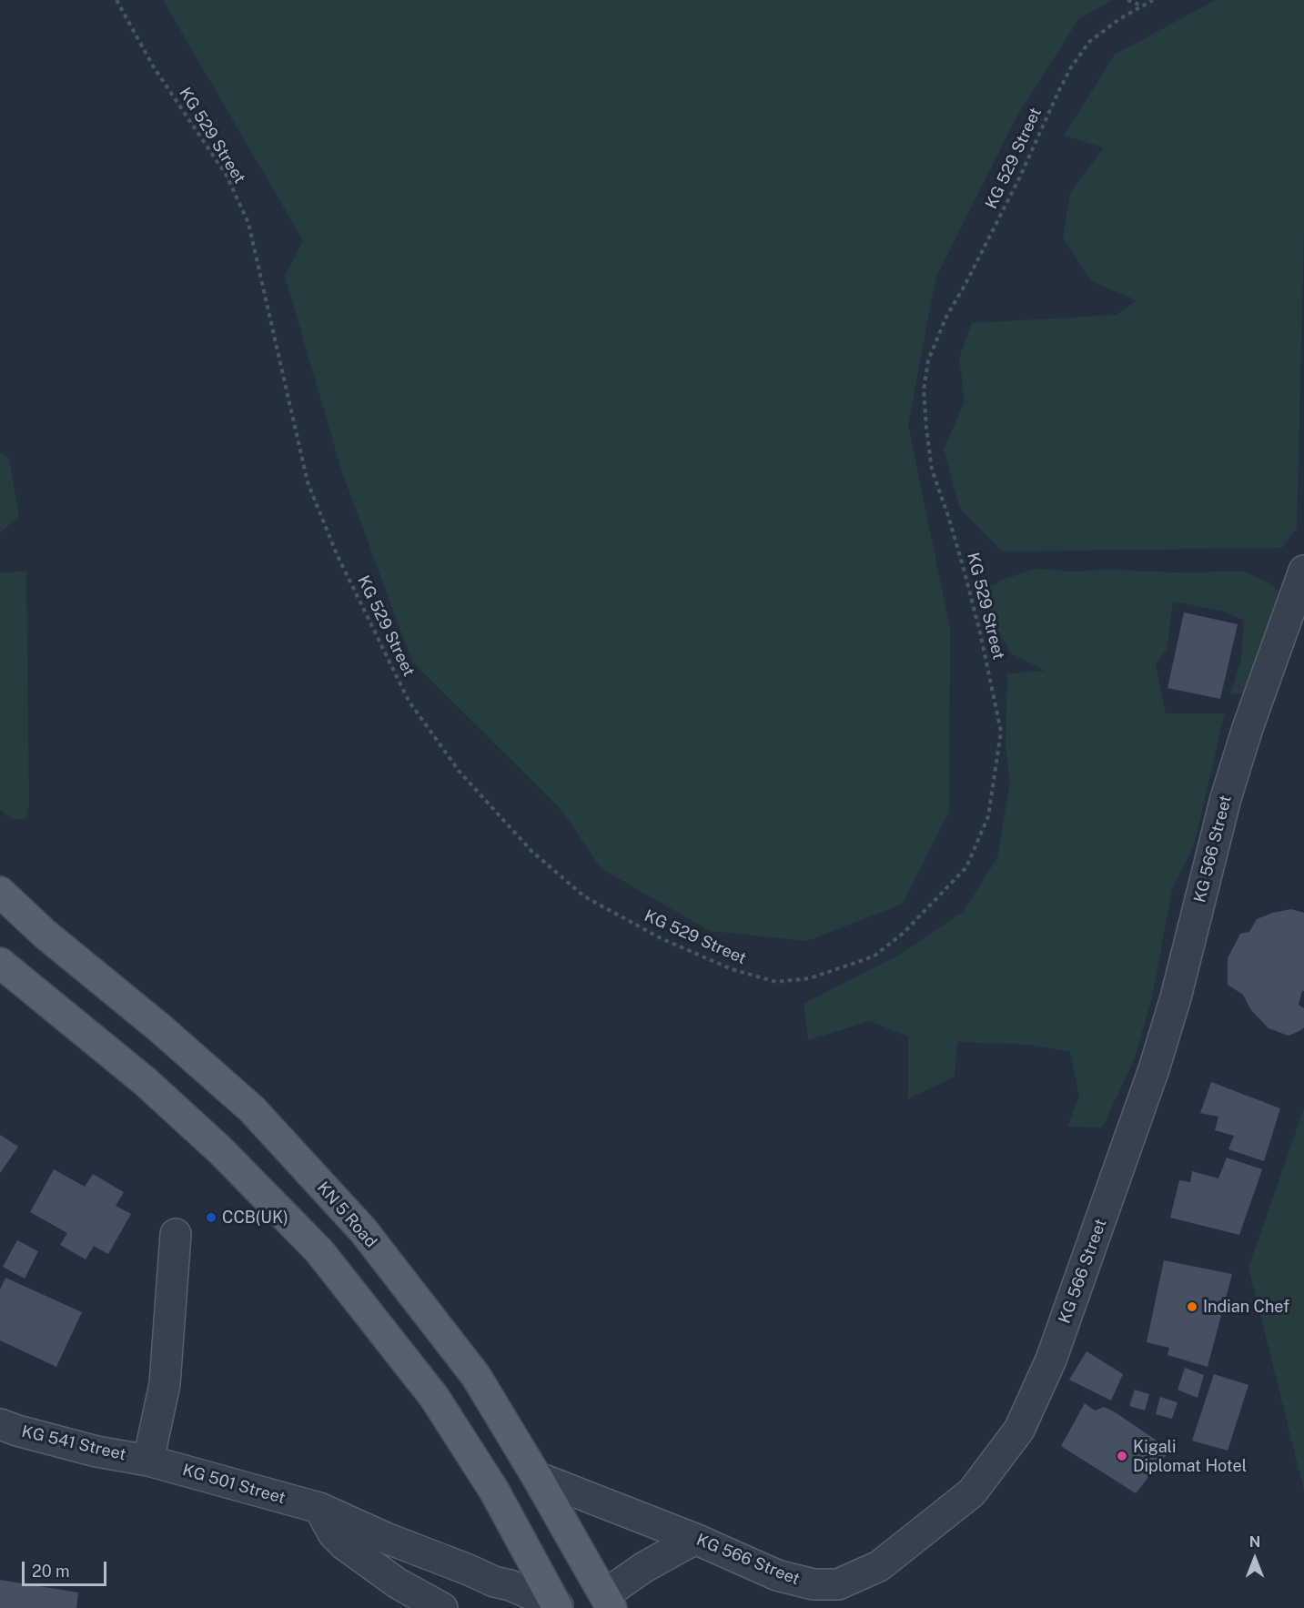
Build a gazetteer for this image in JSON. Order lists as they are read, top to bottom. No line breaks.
{"streets":{"main road":["KN 5 Road"],"street":["KG 566 Street","KG 541 Street","KG 501 Street"],"path":["KG 529 Street"]},"crossings":[["KG 566 Street","KN 5 Road"],["KG 541 Street","KG 501 Street"]],"places":["CCB(UK)","Indian Chef","Kigali Diplomat Hotel"],"scale_bar":"20 m","north":"top"}
